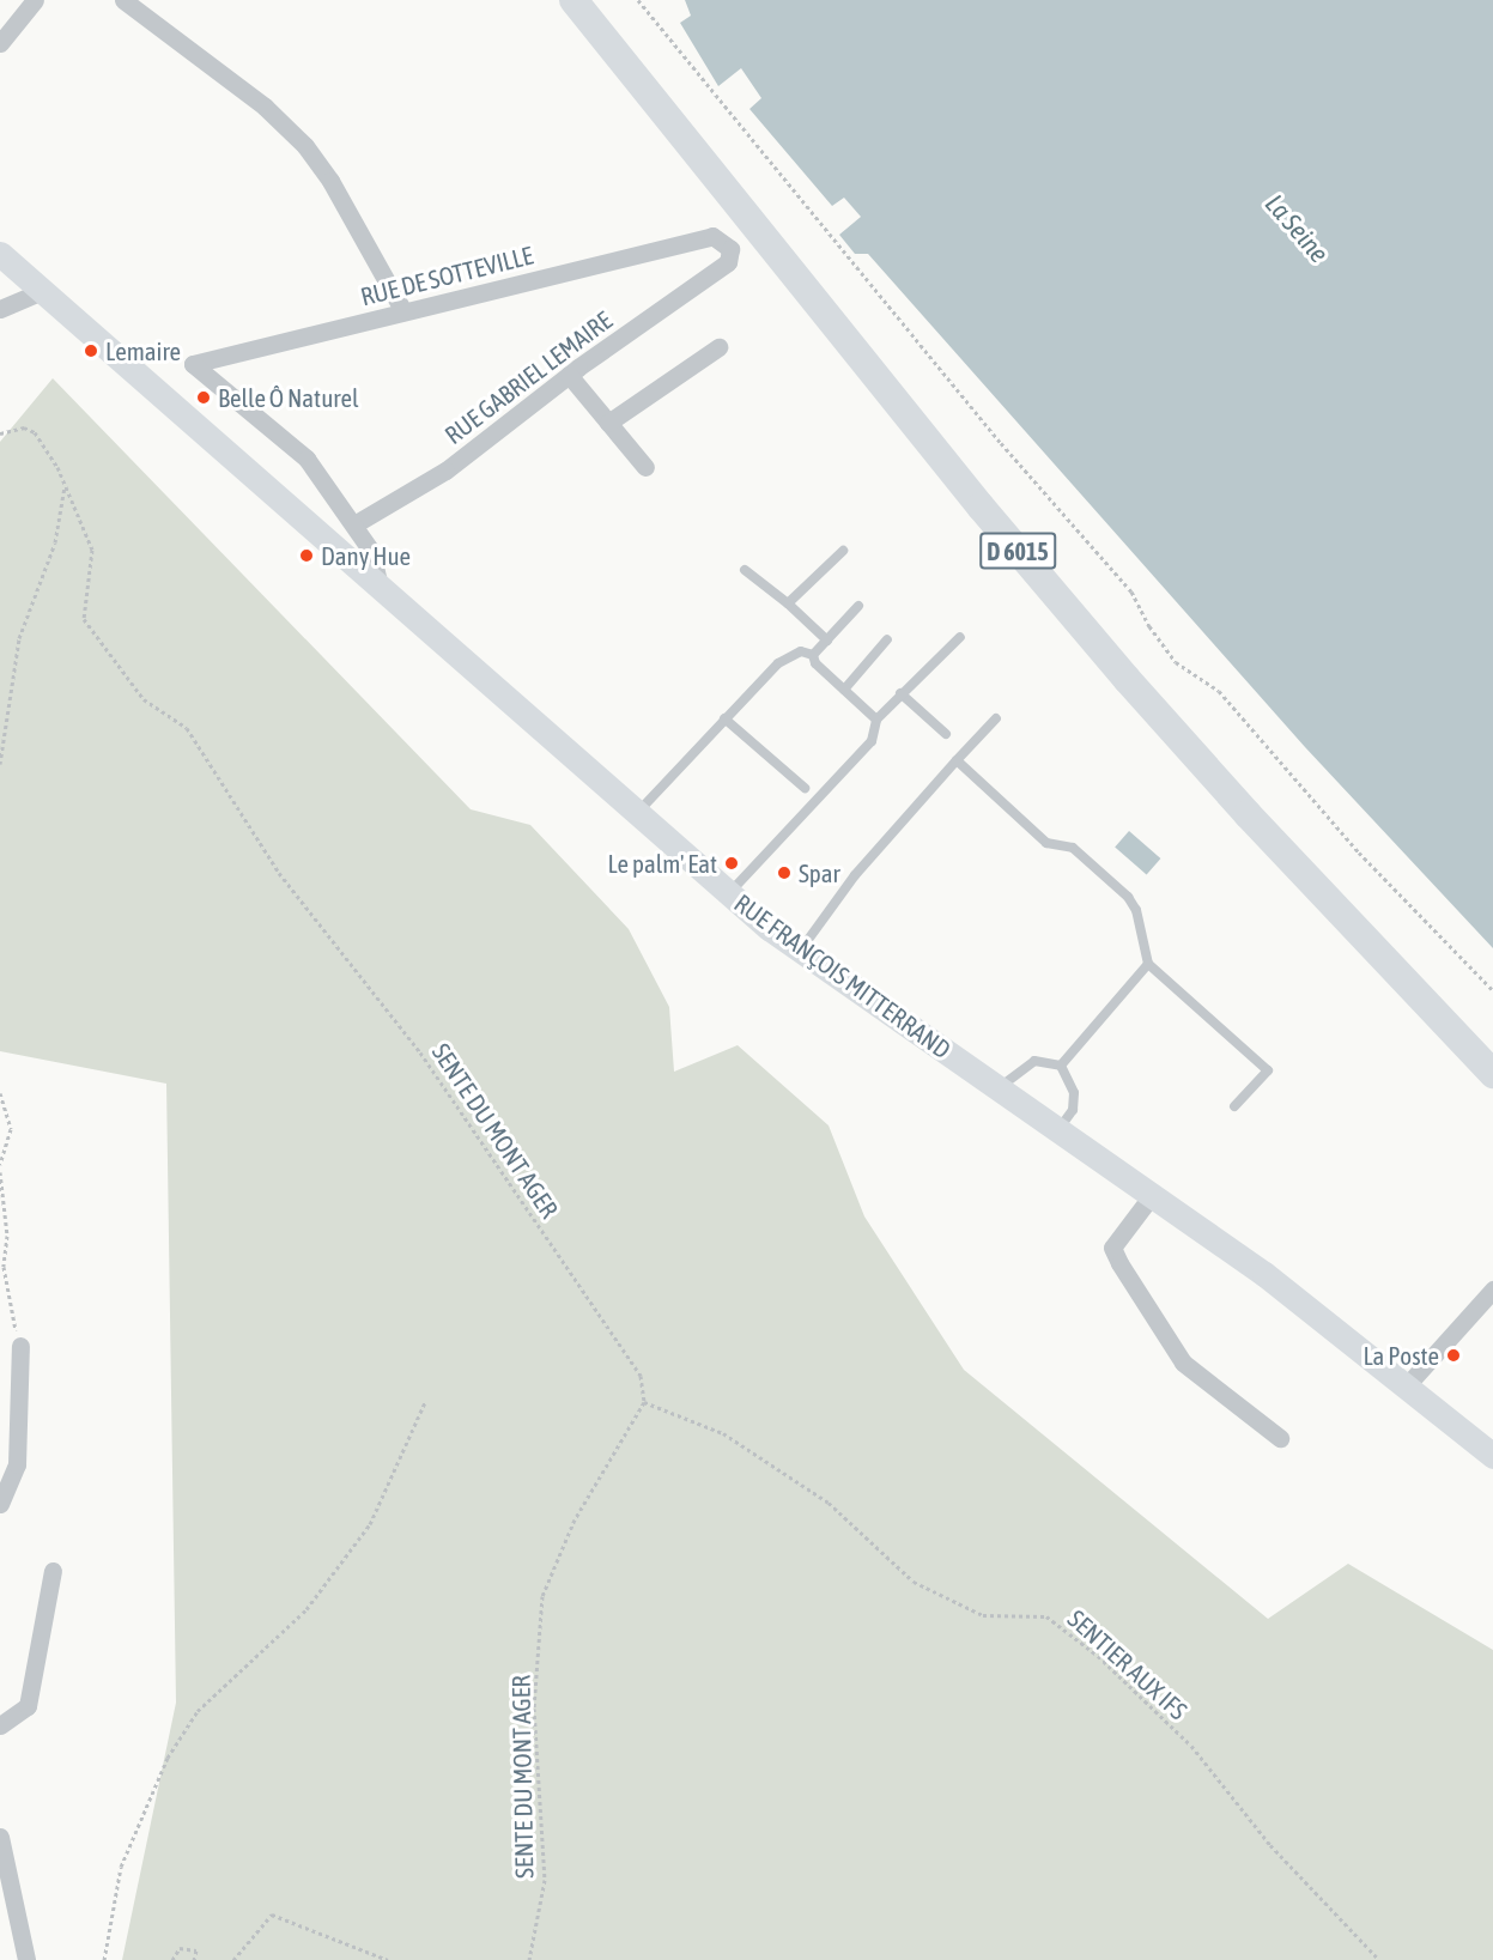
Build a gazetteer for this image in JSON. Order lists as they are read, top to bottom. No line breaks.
{"streets":{"main road":["D 6015"],"street":["RUE DE SOTTEVILLE","RUE GABRIEL LEMAIRE","RUE FRANÇOIS MITTERRAND"],"path":["SENTE DU MONT AGER","SENTIER AUX IFS"]},"crossings":[["RUE DE SOTTEVILLE","RUE GABRIEL LEMAIRE"],["SENTE DU MONT AGER","SENTIER AUX IFS"]],"water":["La Seine"],"places":["Lemaire","Belle Ô Naturel","Dany Hue","Le palm' Eat","Spar","La Poste"]}
